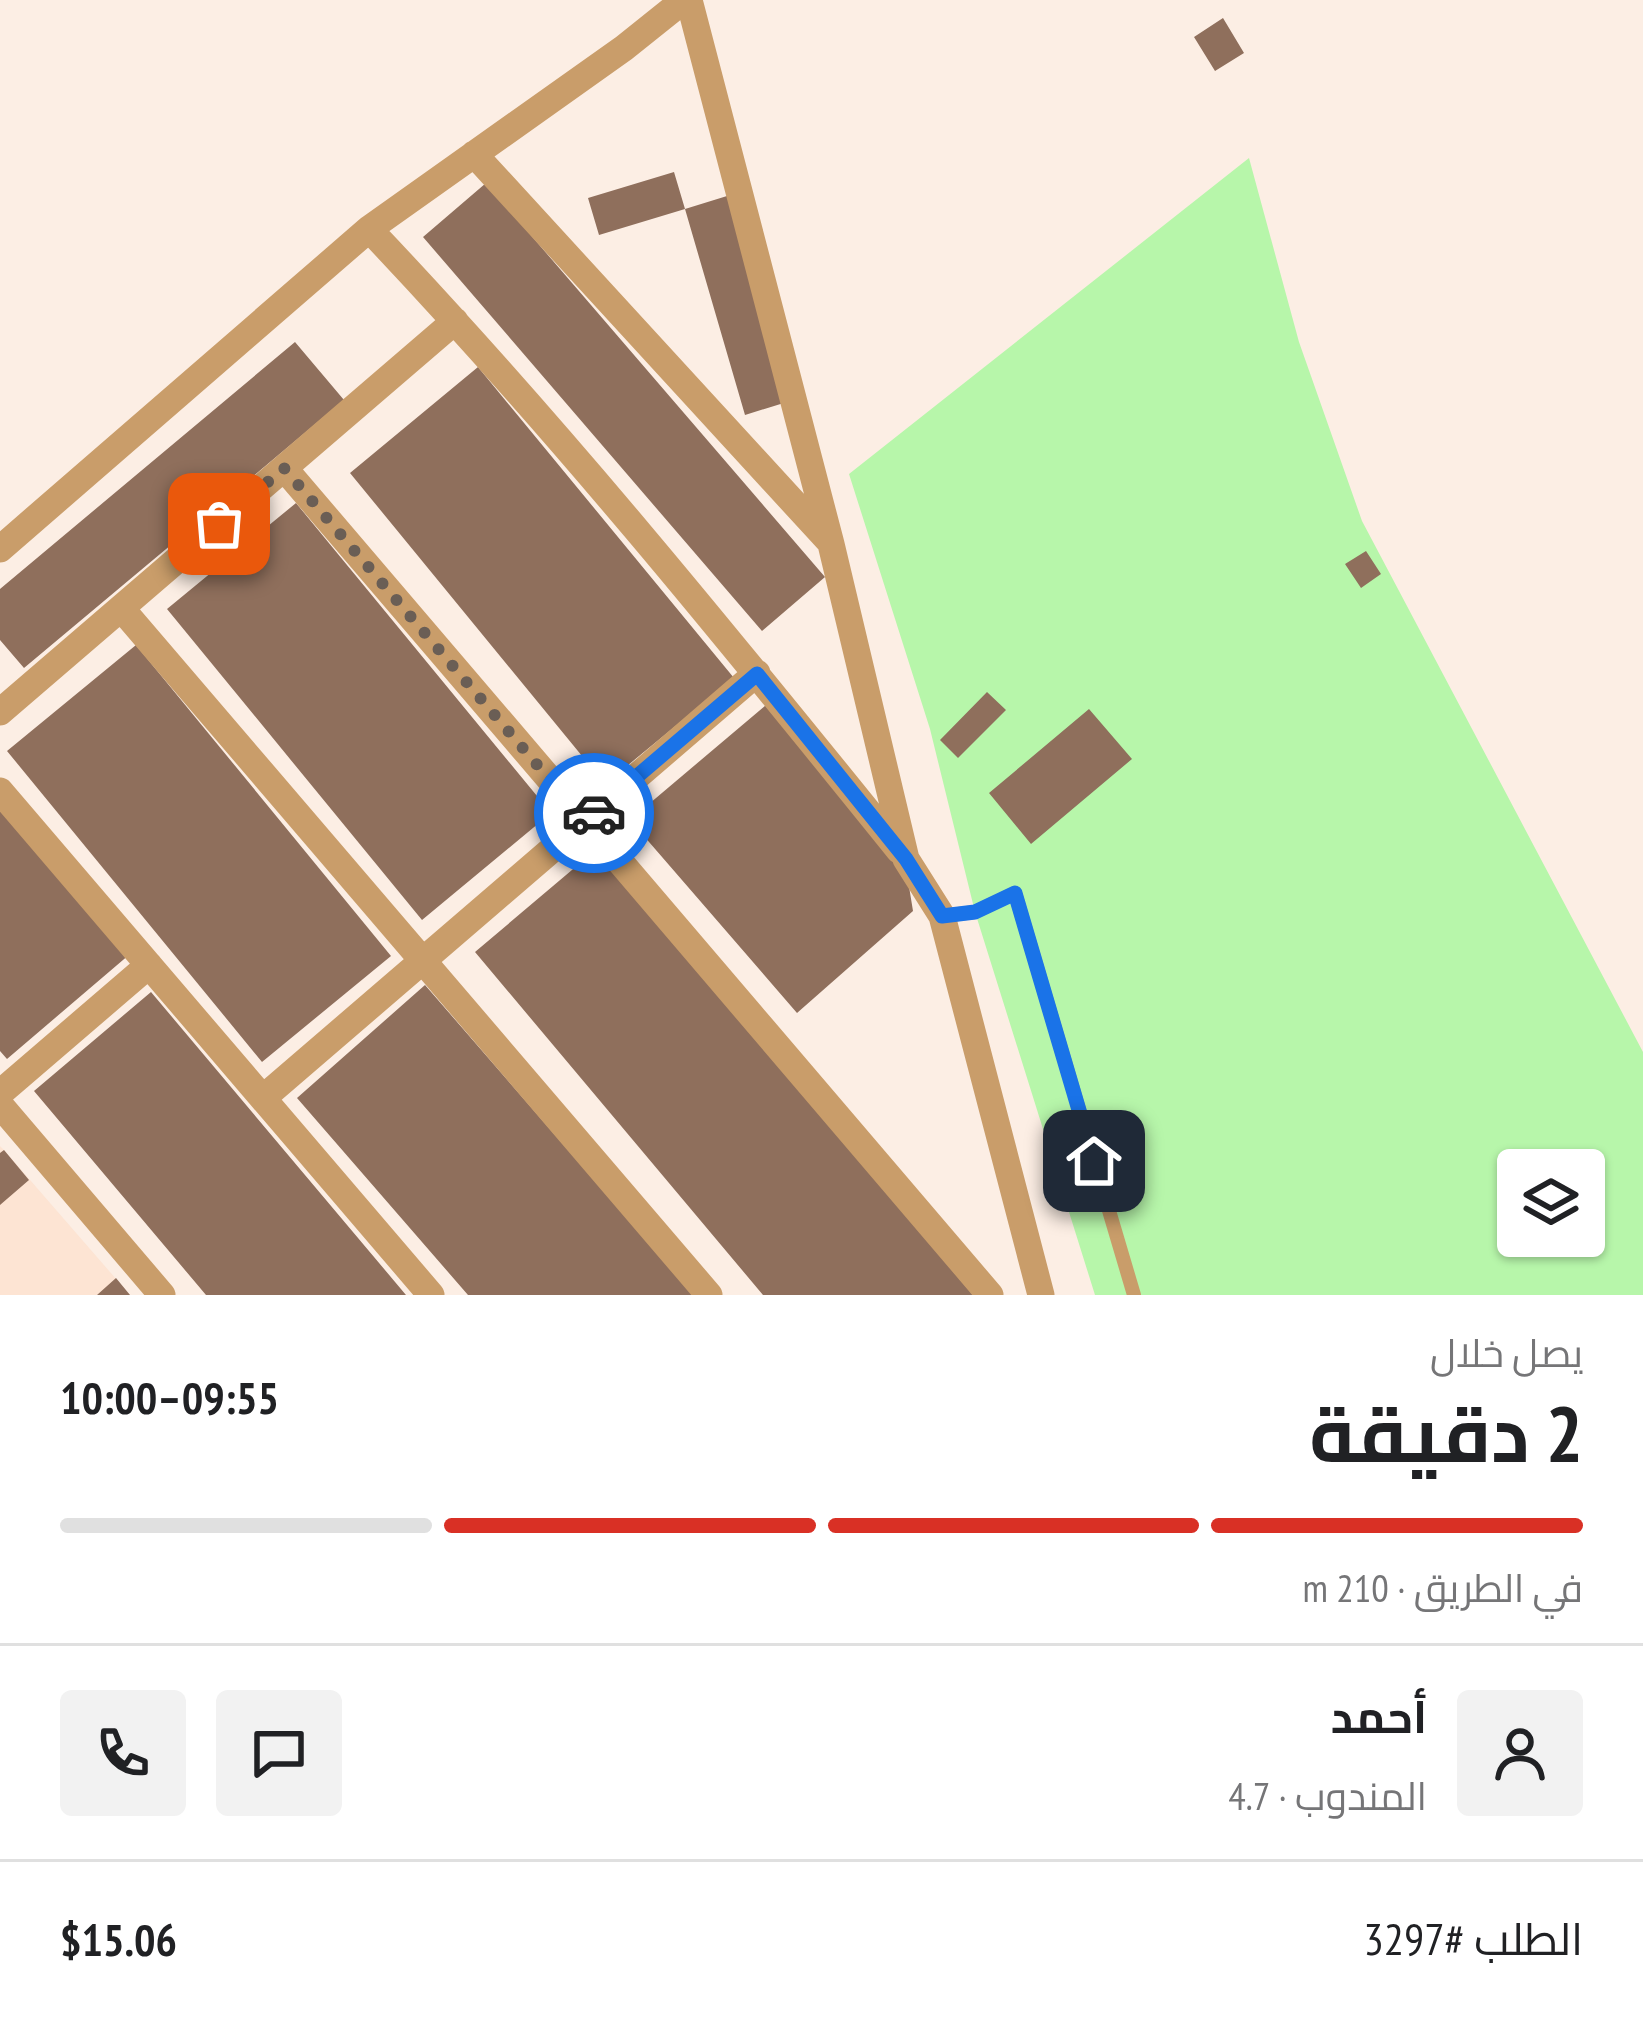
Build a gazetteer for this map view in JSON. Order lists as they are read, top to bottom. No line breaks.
{"page":{"heading":["2 دقيقة","يصل خلال","09:55–10:00"],"panel":["أحمد","المندوب · 4.7","الطلب #3297","$15.06"],"bar":"في الطريق · 210 m"}}
